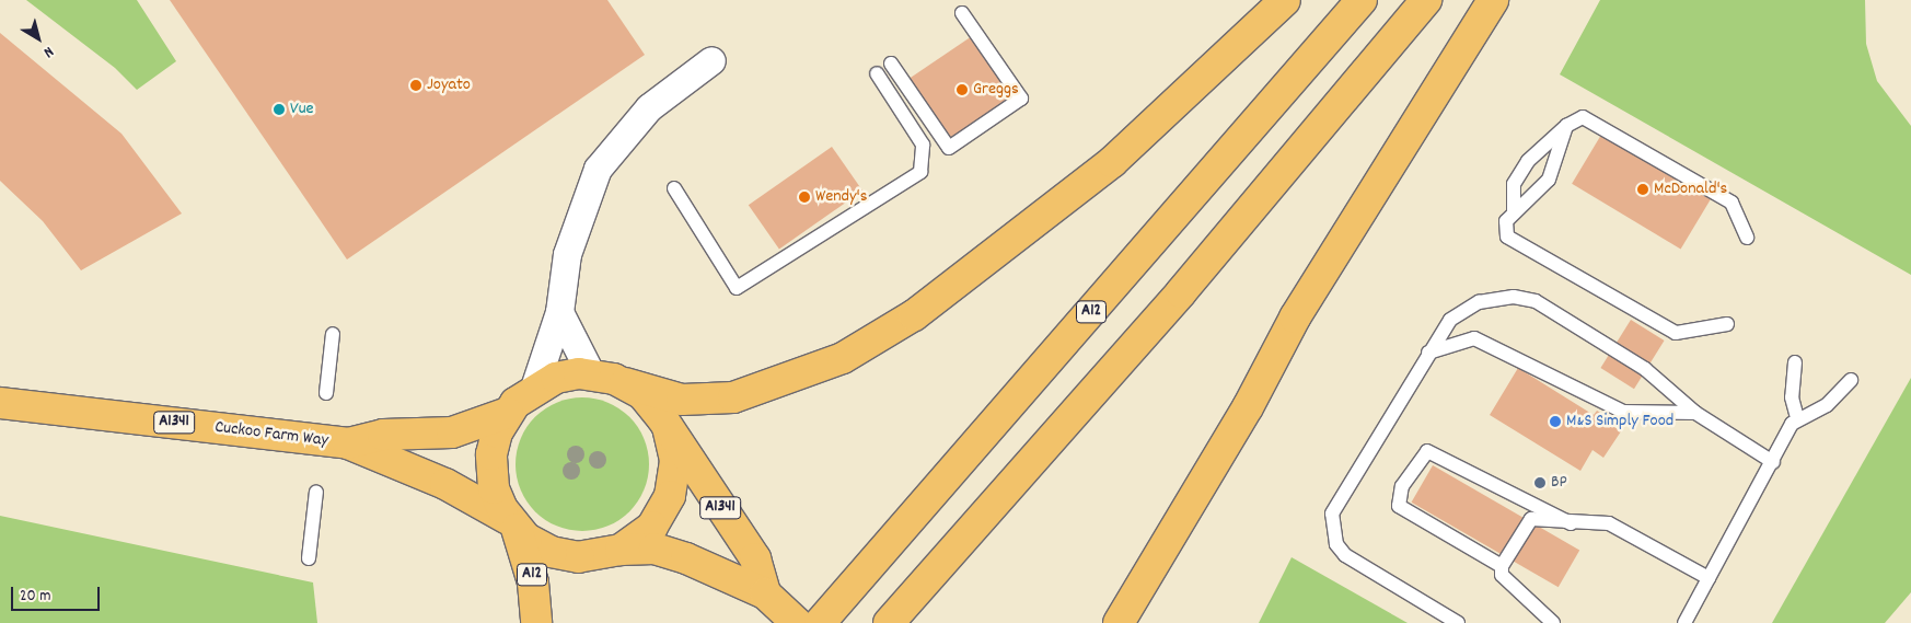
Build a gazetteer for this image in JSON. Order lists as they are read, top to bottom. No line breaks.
{"streets":{"main road":["A12","A1341","Cuckoo Farm Way"]},"crossings":[["A12","A1341"],["A12","Cuckoo Farm Way"],["A1341","Cuckoo Farm Way"]],"places":["Joyato","Greggs","Vue","McDonald's","Wendy's","M&S Simply Food","BP"],"scale_bar":"20 m","north":"bottom right"}
